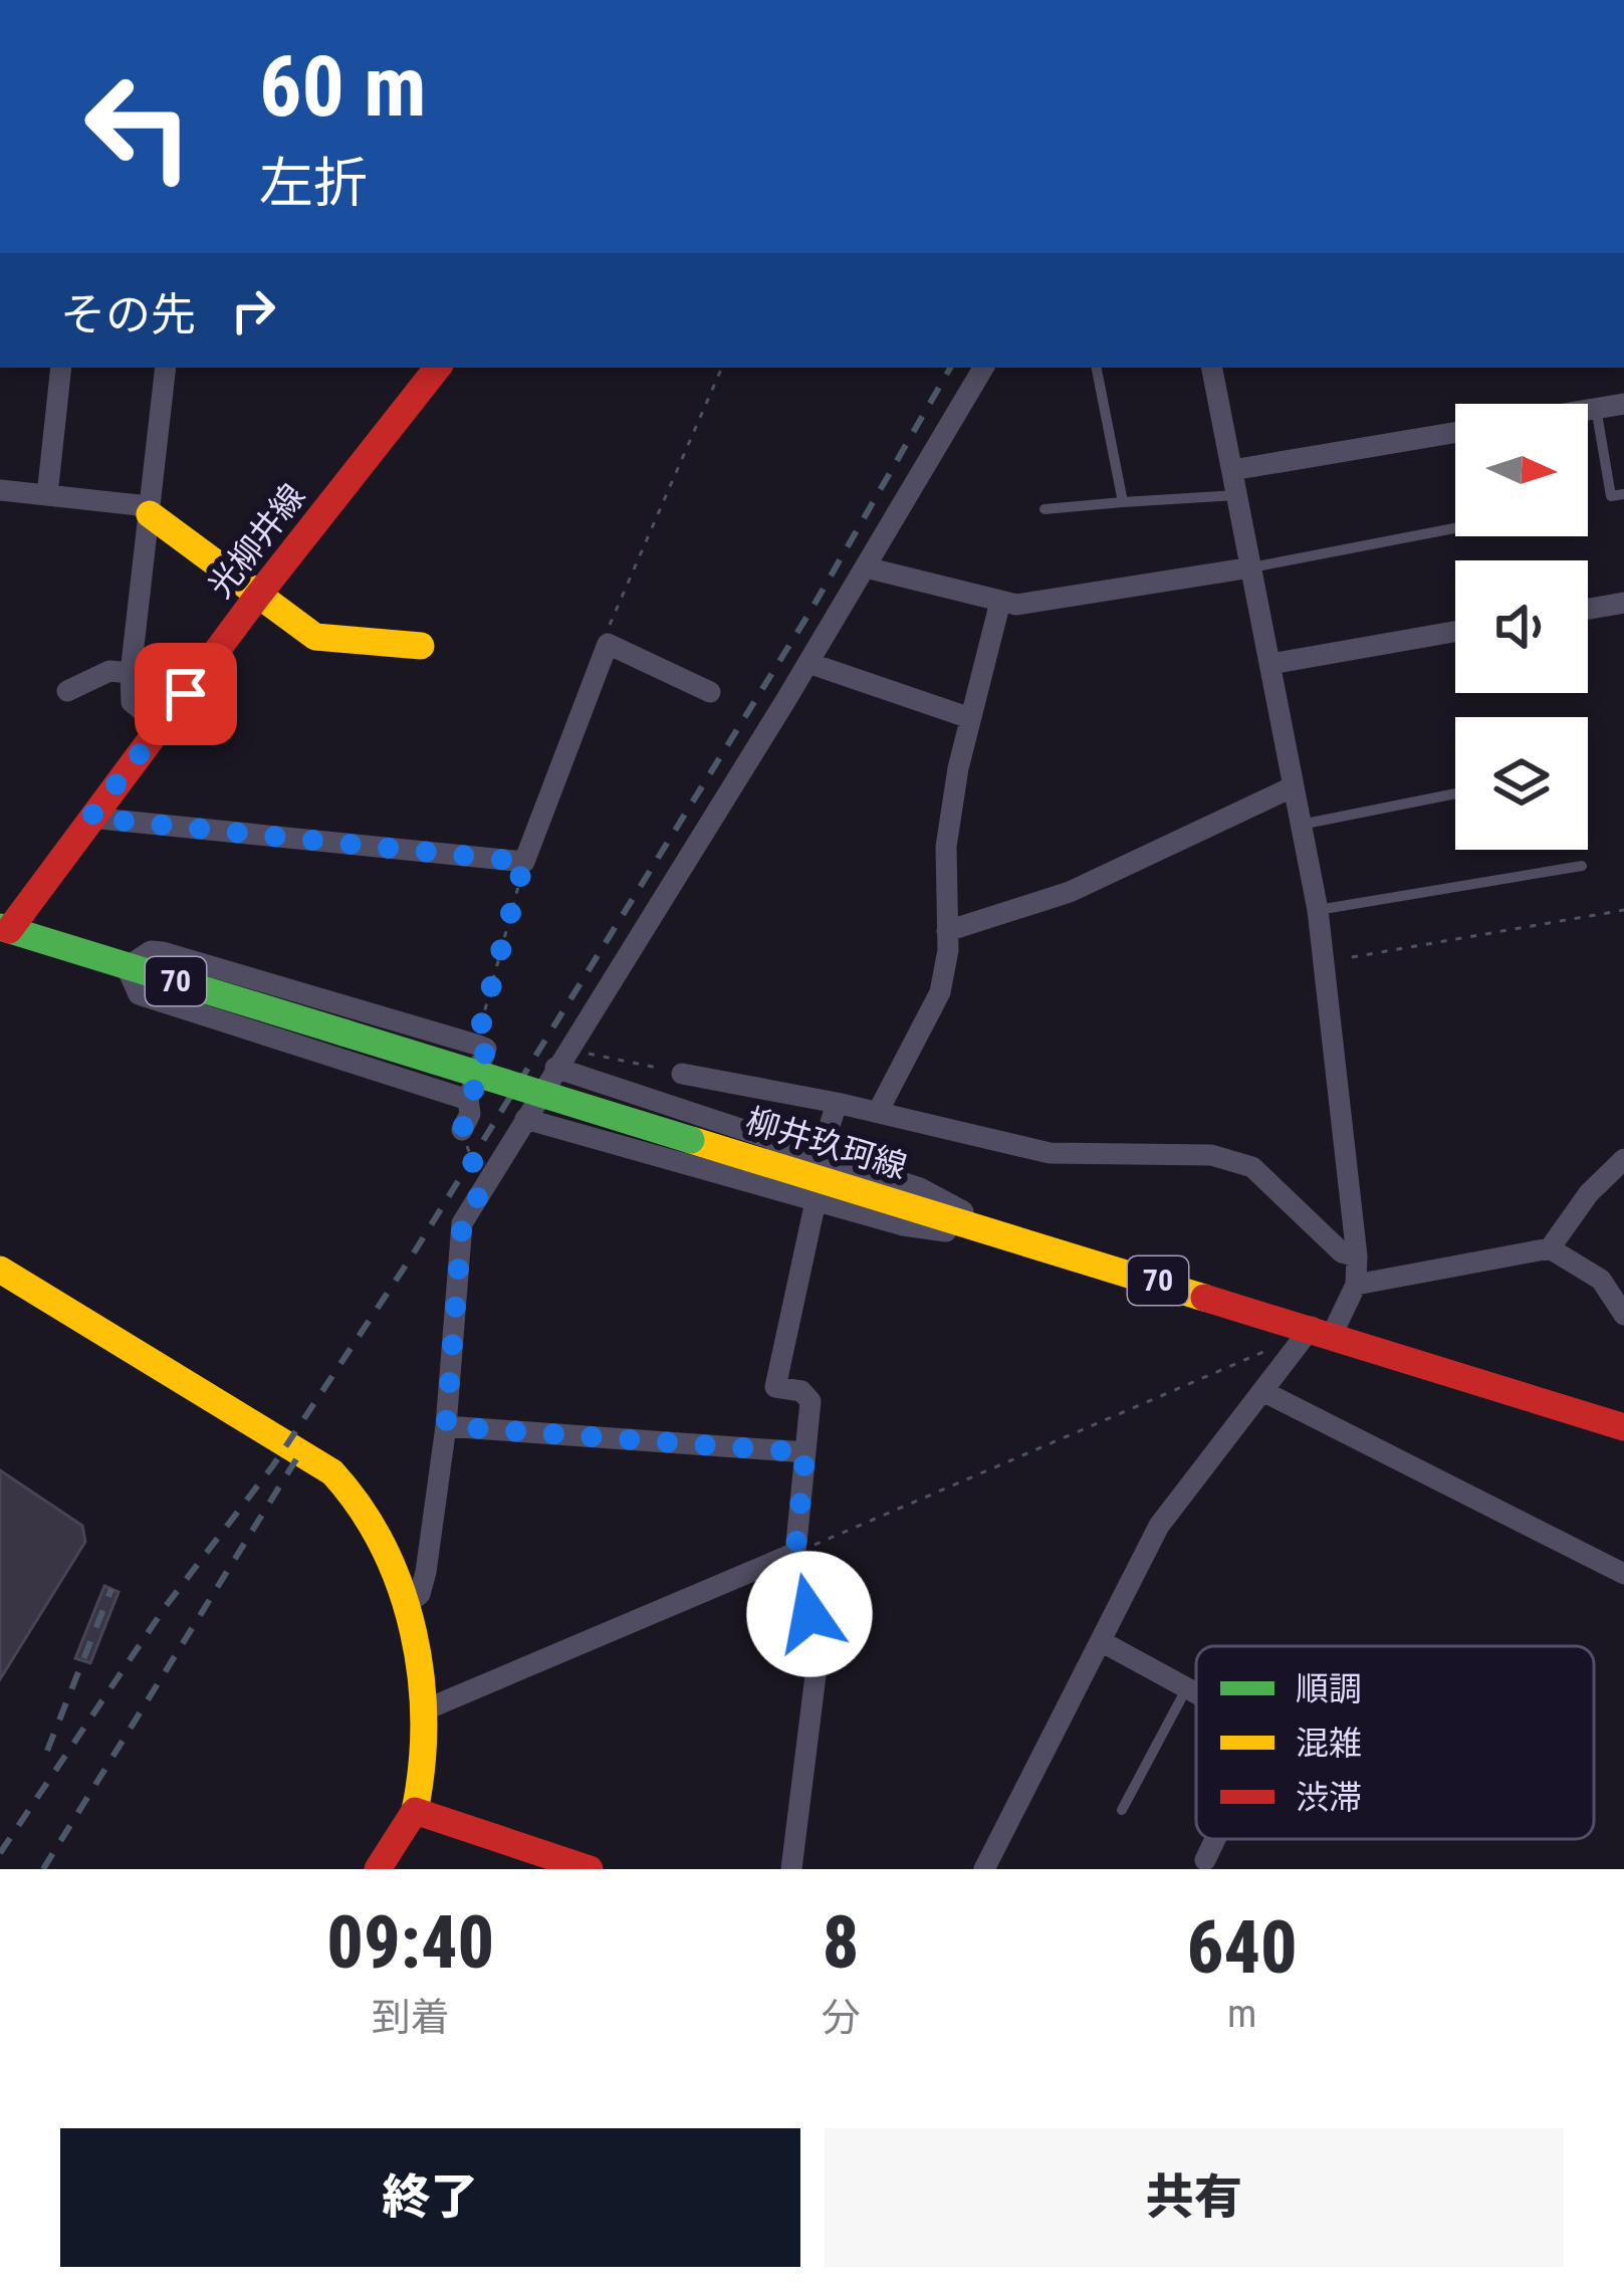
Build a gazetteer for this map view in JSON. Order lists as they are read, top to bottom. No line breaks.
{"streets":{"main road":["光柳井線","70","柳井玖珂線"]},"crossings":[["光柳井線","柳井玖珂線"]],"legend":["順調","混雑","渋滞"],"north":"right","page":{"turn":["60 m","左折"],"then":"その先","eta":["09:40","到着","8","分","640","m"],"buttons":["終了","共有"]}}
